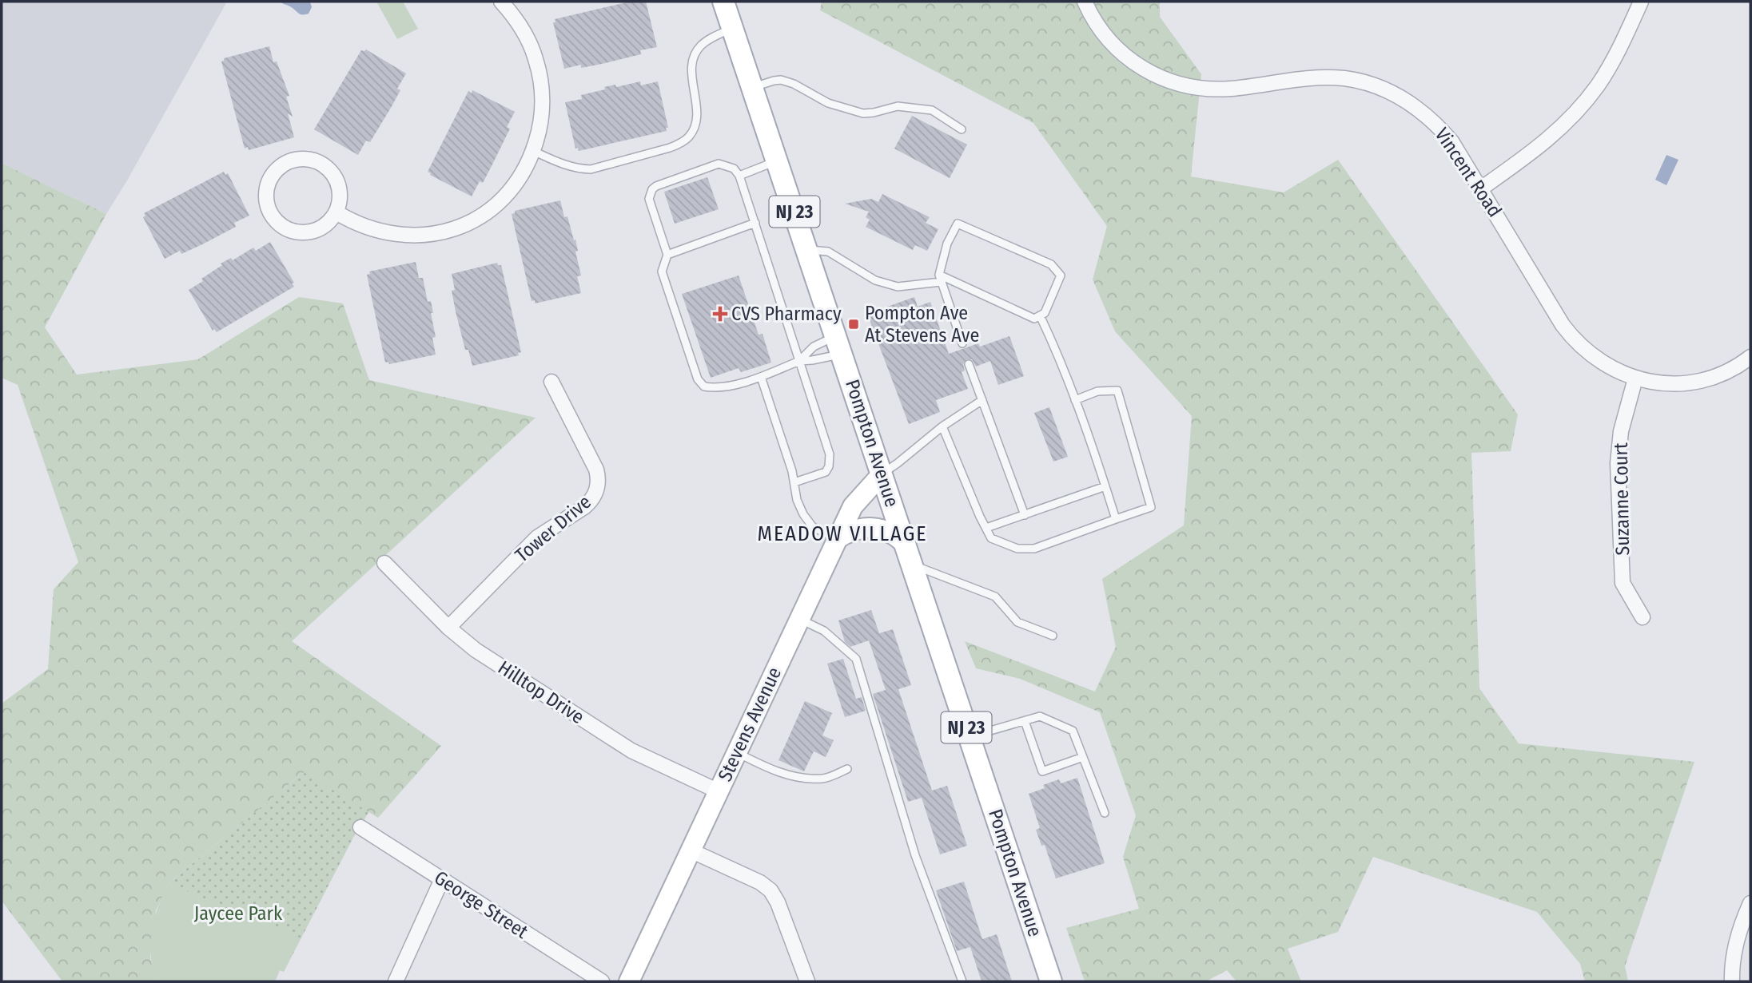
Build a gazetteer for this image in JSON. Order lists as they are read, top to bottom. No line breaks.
{"streets":{"main road":["NJ 23","Pompton Avenue","Stevens Avenue"],"street":["Vincent Road","Suzanne Court","Tower Drive","Hilltop Drive","George Street"]},"crossings":[["Vincent Road","Suzanne Court"],["Pompton Avenue","Stevens Avenue"],["Tower Drive","Hilltop Drive"],["Hilltop Drive","Stevens Avenue"]],"districts":["MEADOW VILLAGE"],"parks":["Jaycee Park"],"places":{"health":["CVS Pharmacy"],"transit":["Pompton Ave At Stevens Ave"]}}
